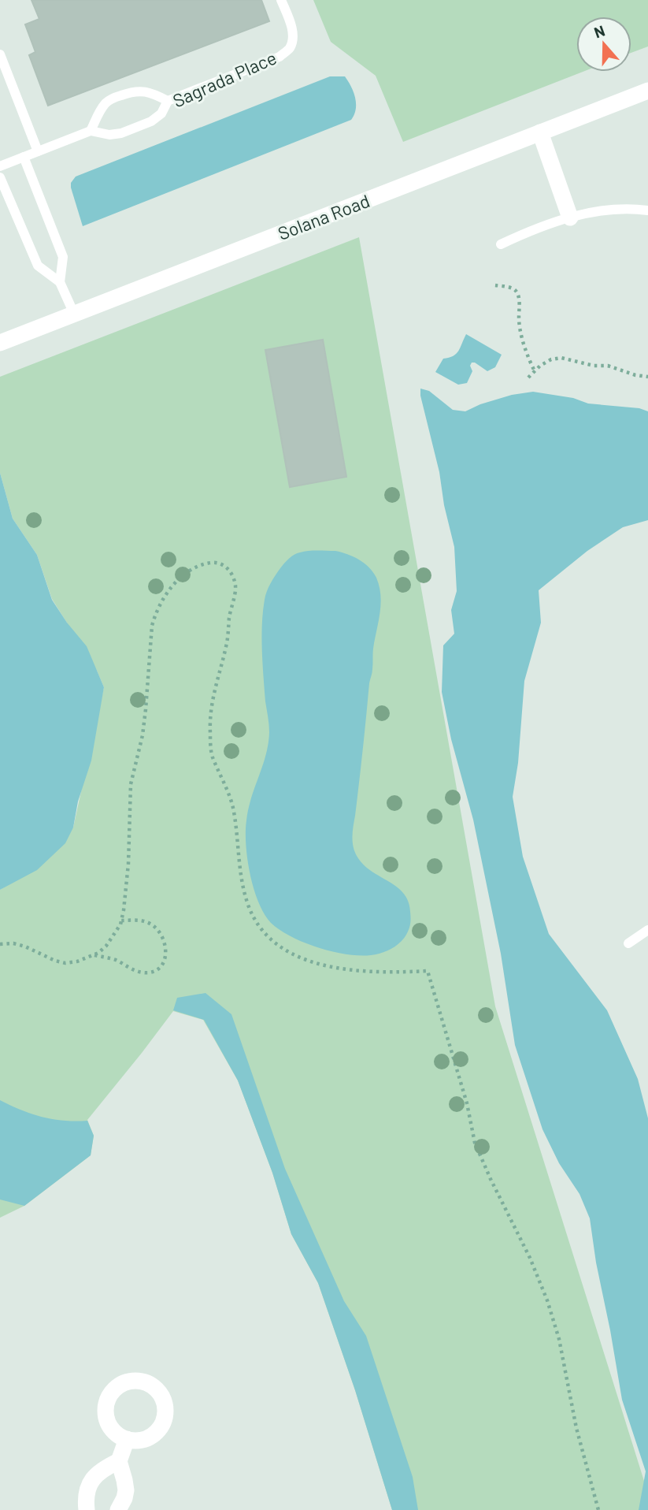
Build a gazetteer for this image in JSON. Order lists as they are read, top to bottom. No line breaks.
{"streets":{"street":["Solana Road"],"lane":["Sagrada Place"]},"north":"top"}
